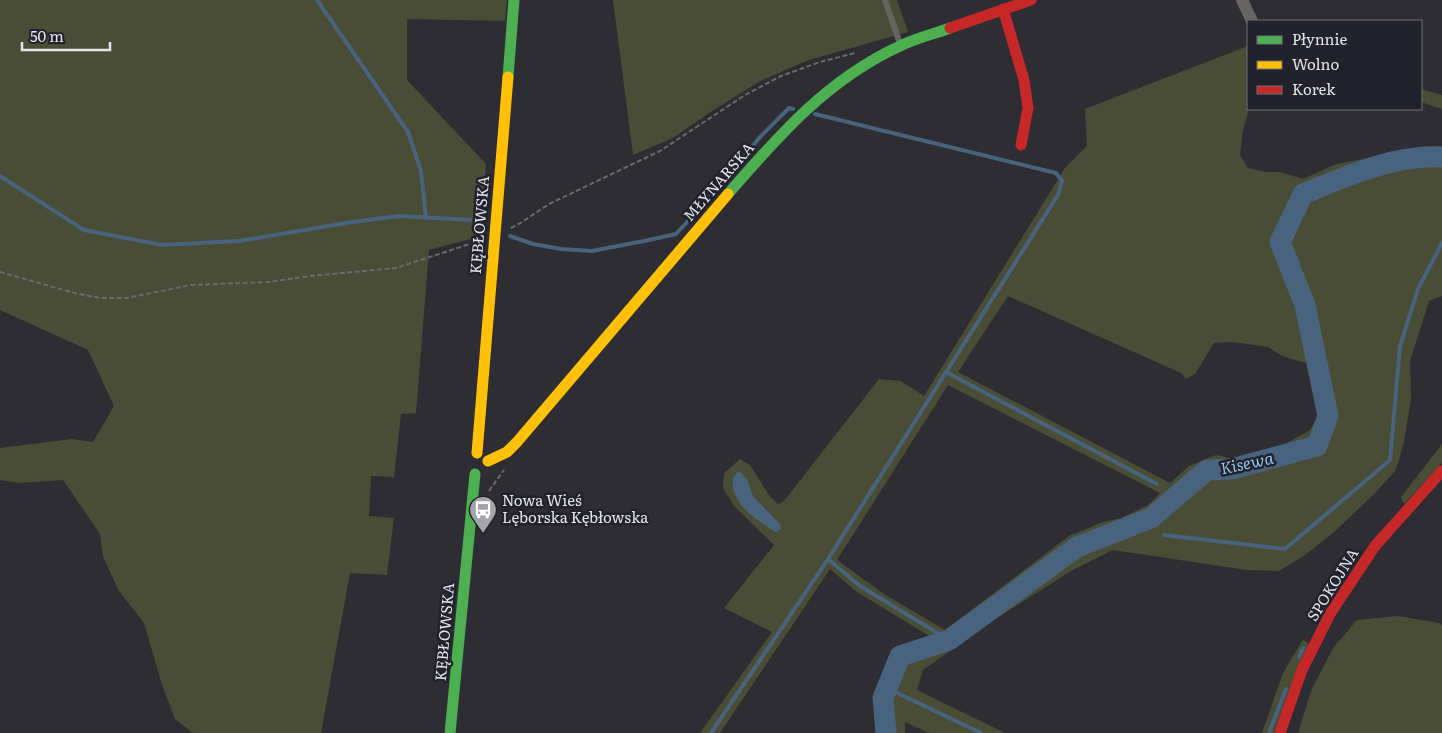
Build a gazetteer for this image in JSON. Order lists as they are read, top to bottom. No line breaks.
{"streets":{"street":["MŁYNARSKA","KĘBŁOWSKA","SPOKOJNA"]},"water":["Kisewa"],"places":{"bus stop":["Nowa Wieś Lęborska Kębłowska"]},"legend":["Płynnie","Wolno","Korek"],"scale_bar":"50 m"}
